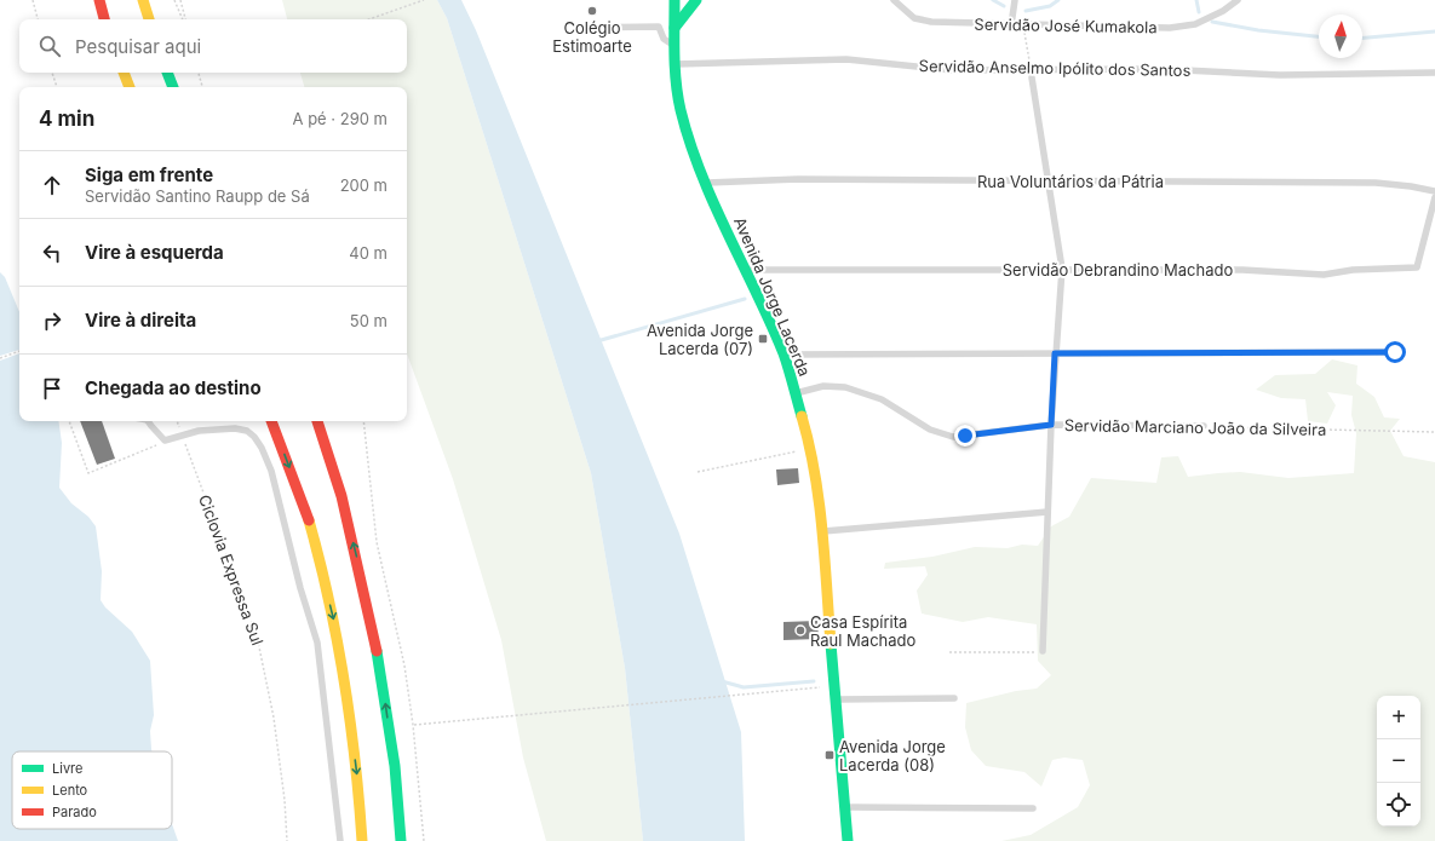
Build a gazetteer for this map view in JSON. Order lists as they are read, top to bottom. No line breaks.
{"streets":{"main road":["Avenida Jorge Lacerda"],"lane":["Servidão José Kumakola","Servidão Anselmo Ipólito dos Santos","Rua Voluntários da Pátria","Servidão Debrandino Machado","Servidão Marciano João da Silveira"],"path":["Ciclovia Expressa Sul"]},"crossings":[["Servidão Anselmo Ipólito dos Santos","Avenida Jorge Lacerda"],["Rua Voluntários da Pátria","Avenida Jorge Lacerda"],["Servidão Debrandino Machado","Avenida Jorge Lacerda"],["Avenida Jorge Lacerda","Servidão Marciano João da Silveira"]],"places":{"other":["Colégio Estimoarte","Casa Espírita Raul Machado"],"transit":["Avenida Jorge Lacerda (07)","Avenida Jorge Lacerda (08)"]},"legend":["Livre","Lento","Parado"],"north":"top","page":{"search":"Pesquisar aqui","heading":["4 min","A pé · 290 m"],"list":[["Siga em frente","Servidão Santino Raupp de Sá","200 m"],["Vire à esquerda","40 m"],["Vire à direita","50 m"],"Chegada ao destino"],"map_buttons":["+","−"]}}
